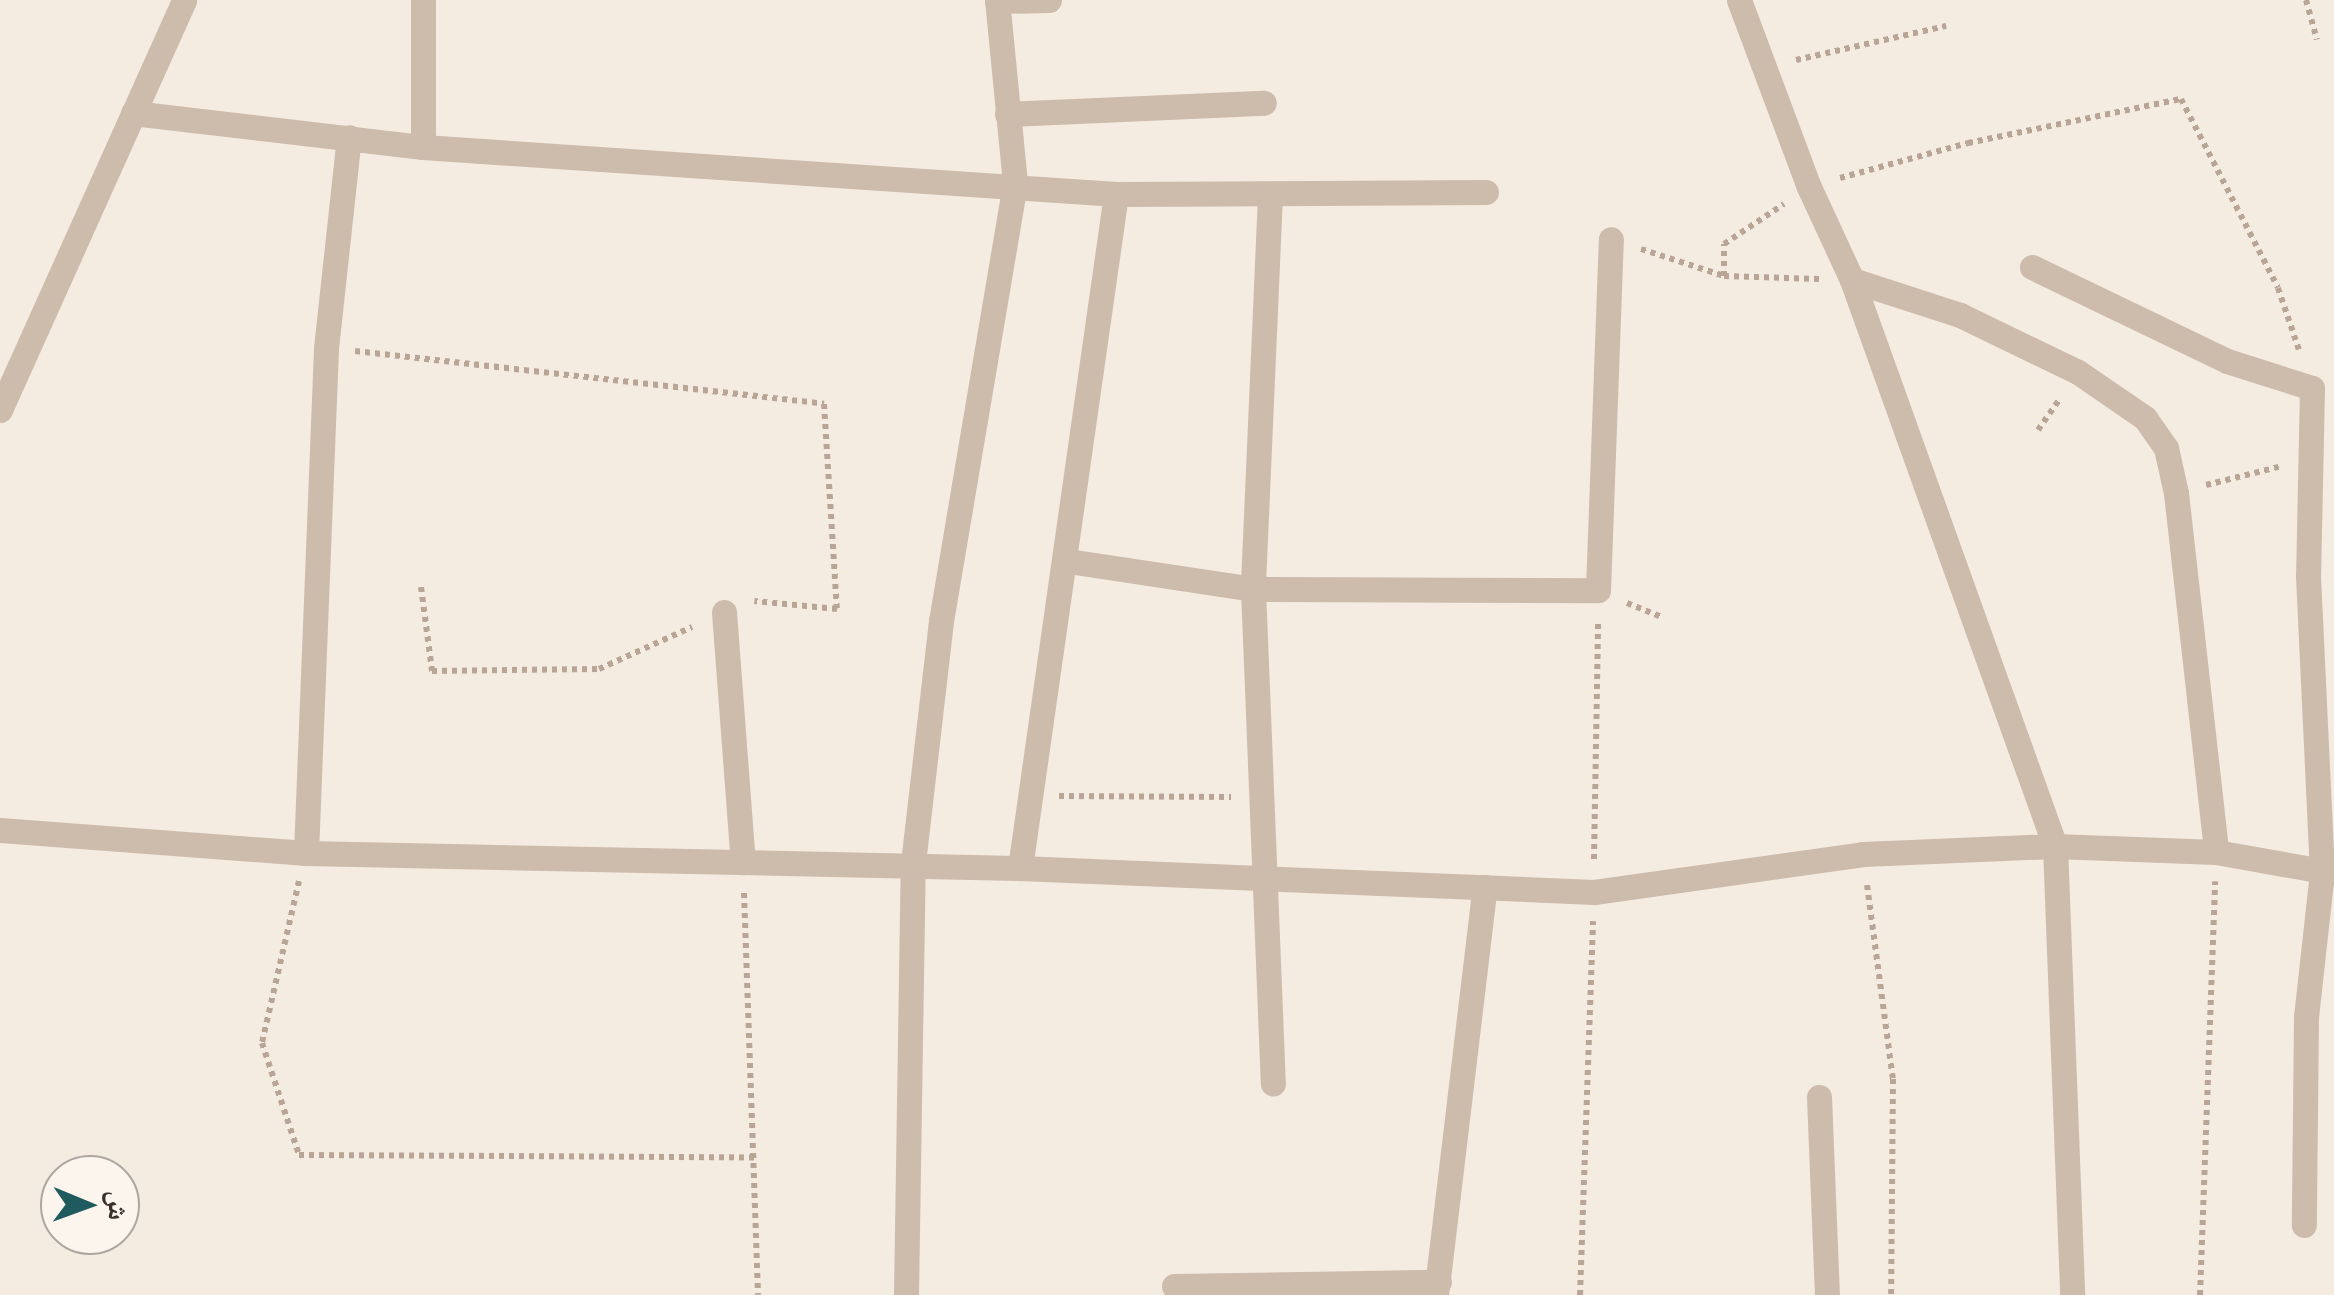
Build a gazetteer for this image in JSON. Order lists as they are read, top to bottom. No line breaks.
{"north":"right"}
